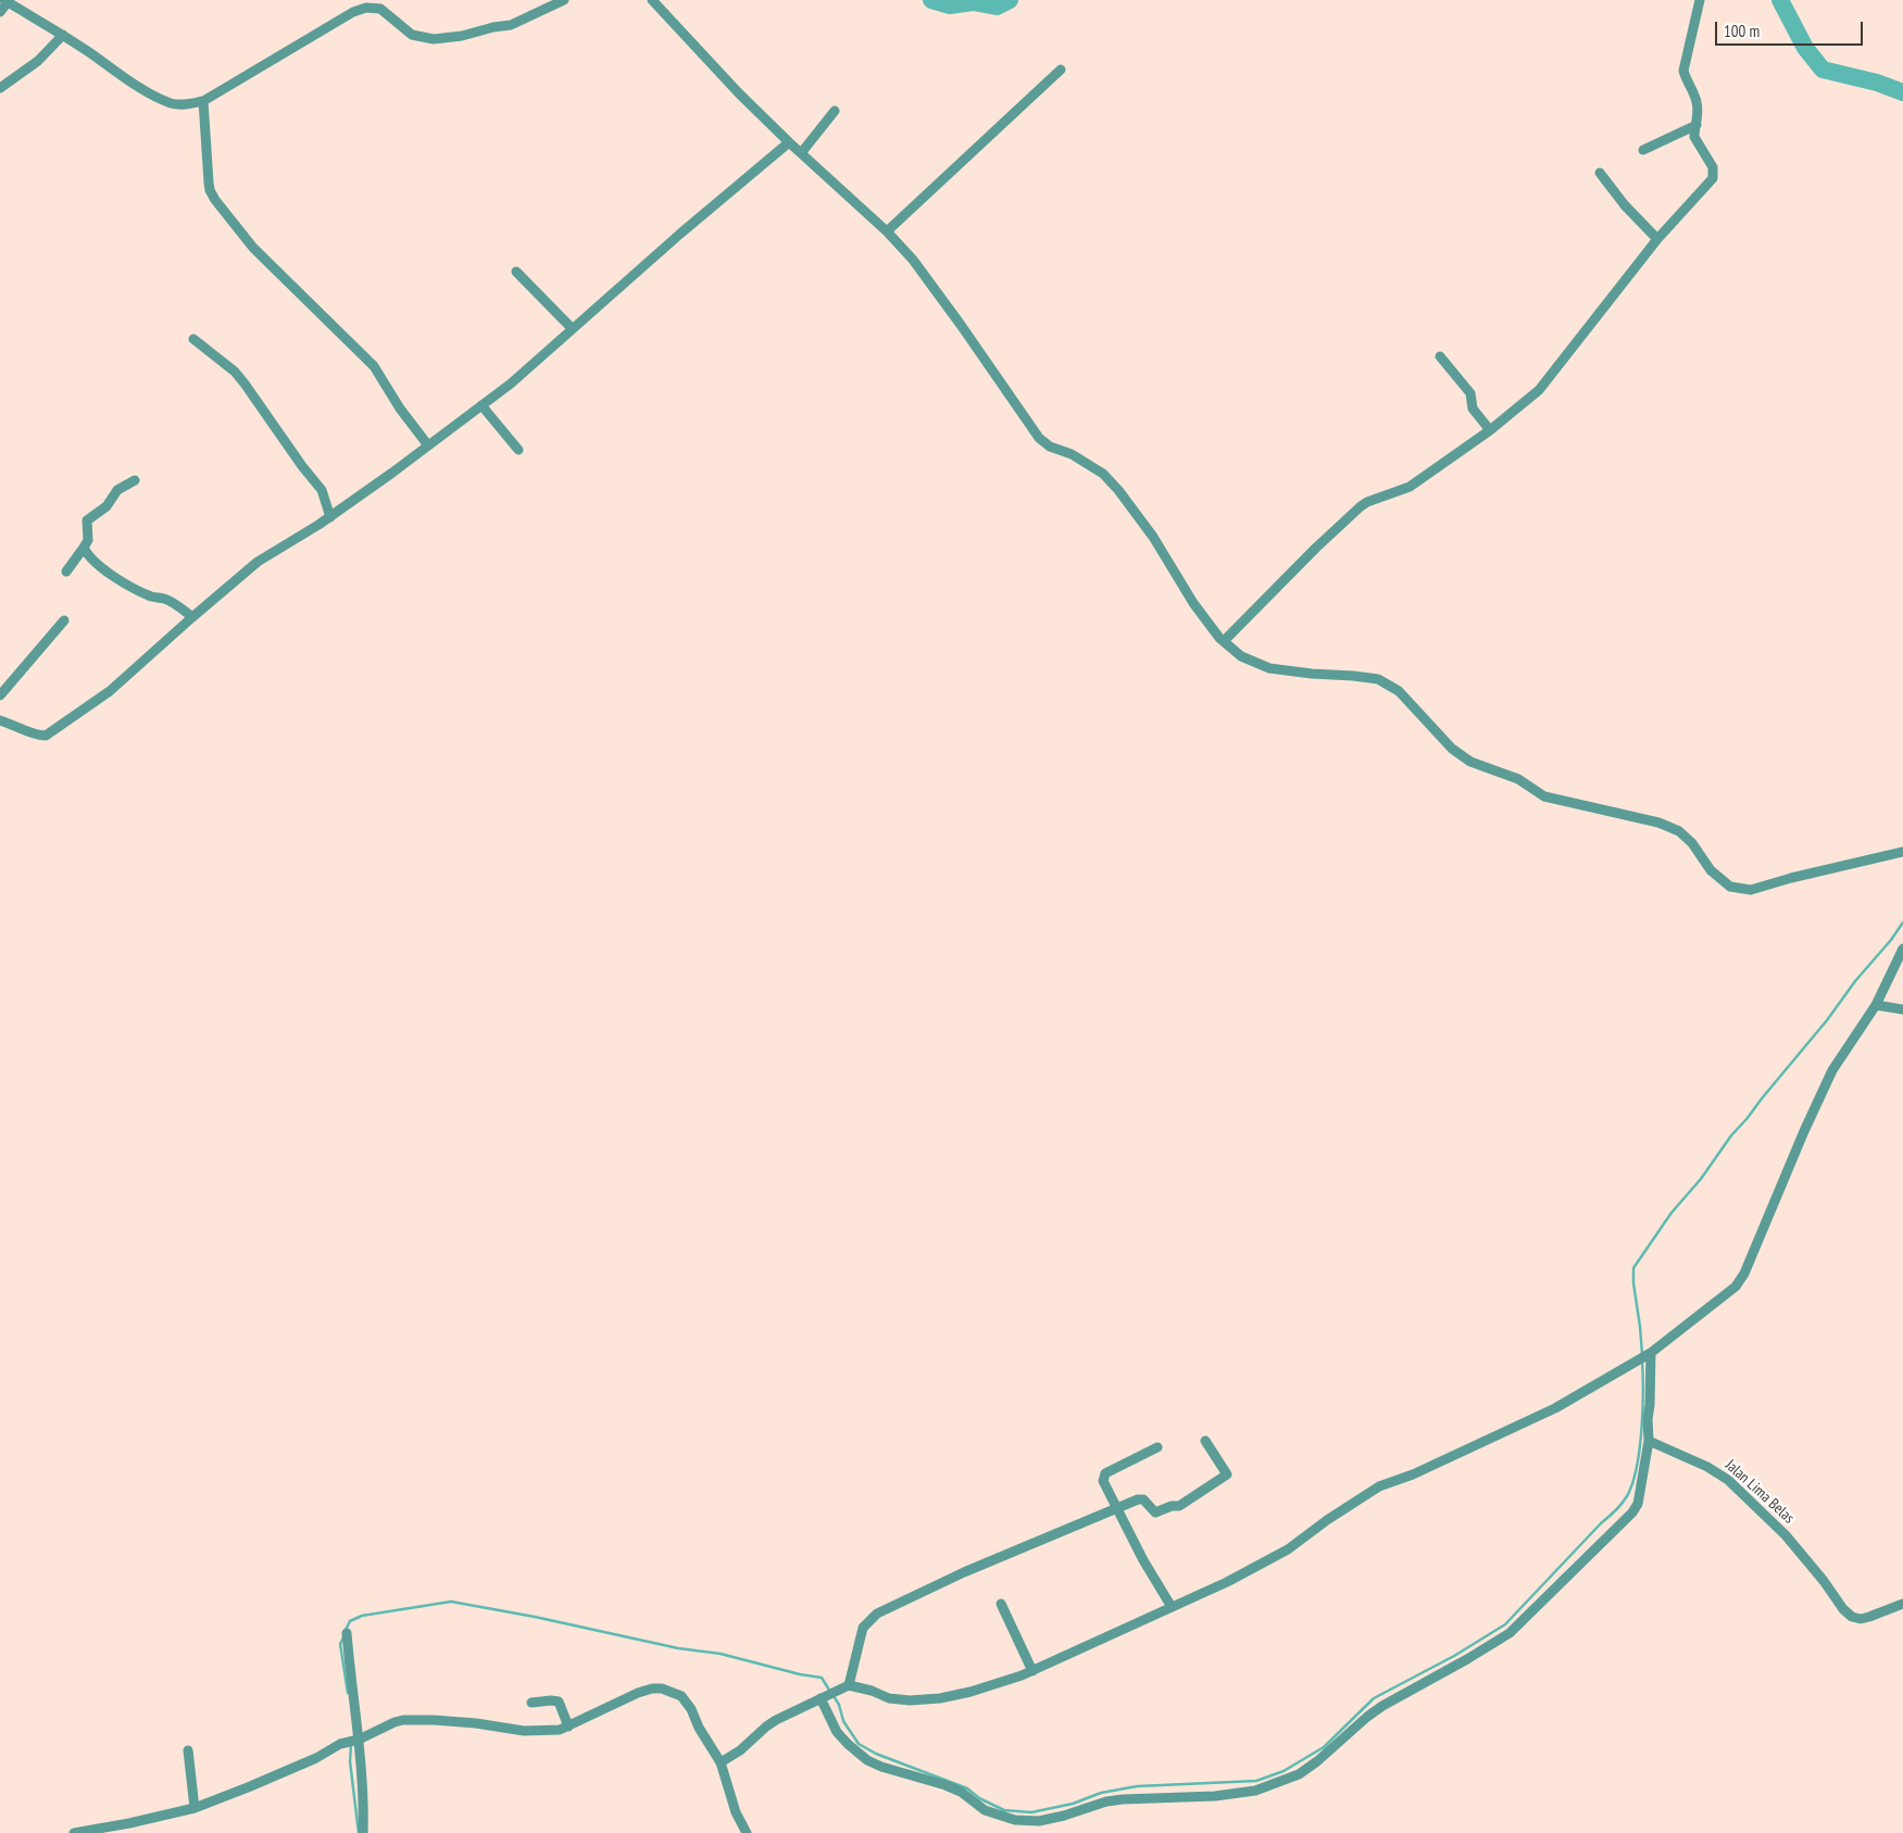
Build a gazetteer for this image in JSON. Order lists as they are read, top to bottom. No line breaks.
{"streets":{"street":["Jalan Lima Belas"]},"scale_bar":"100 m"}
